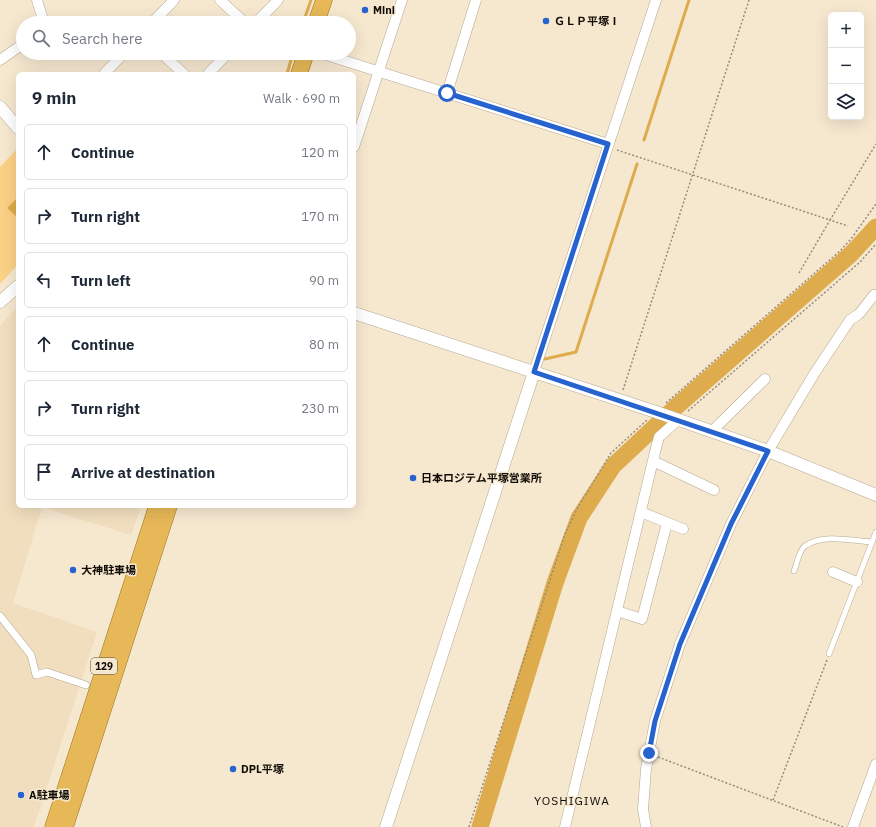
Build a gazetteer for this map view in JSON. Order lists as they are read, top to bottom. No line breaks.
{"streets":{"highway":["129"]},"districts":["YOSHIGIWA"],"places":["Mini","ＧＬＰ平塚Ⅰ","日本ロジテム平塚営業所","大神駐車場","DPL平塚","A駐車場"],"page":{"map_buttons":["+","−"],"search":"Search here","heading":["9 min","Walk · 690 m"],"list":[["Continue","120 m"],["Turn right","170 m"],["Turn left","90 m"],["Continue","80 m"],["Turn right","230 m"],"Arrive at destination"]}}
